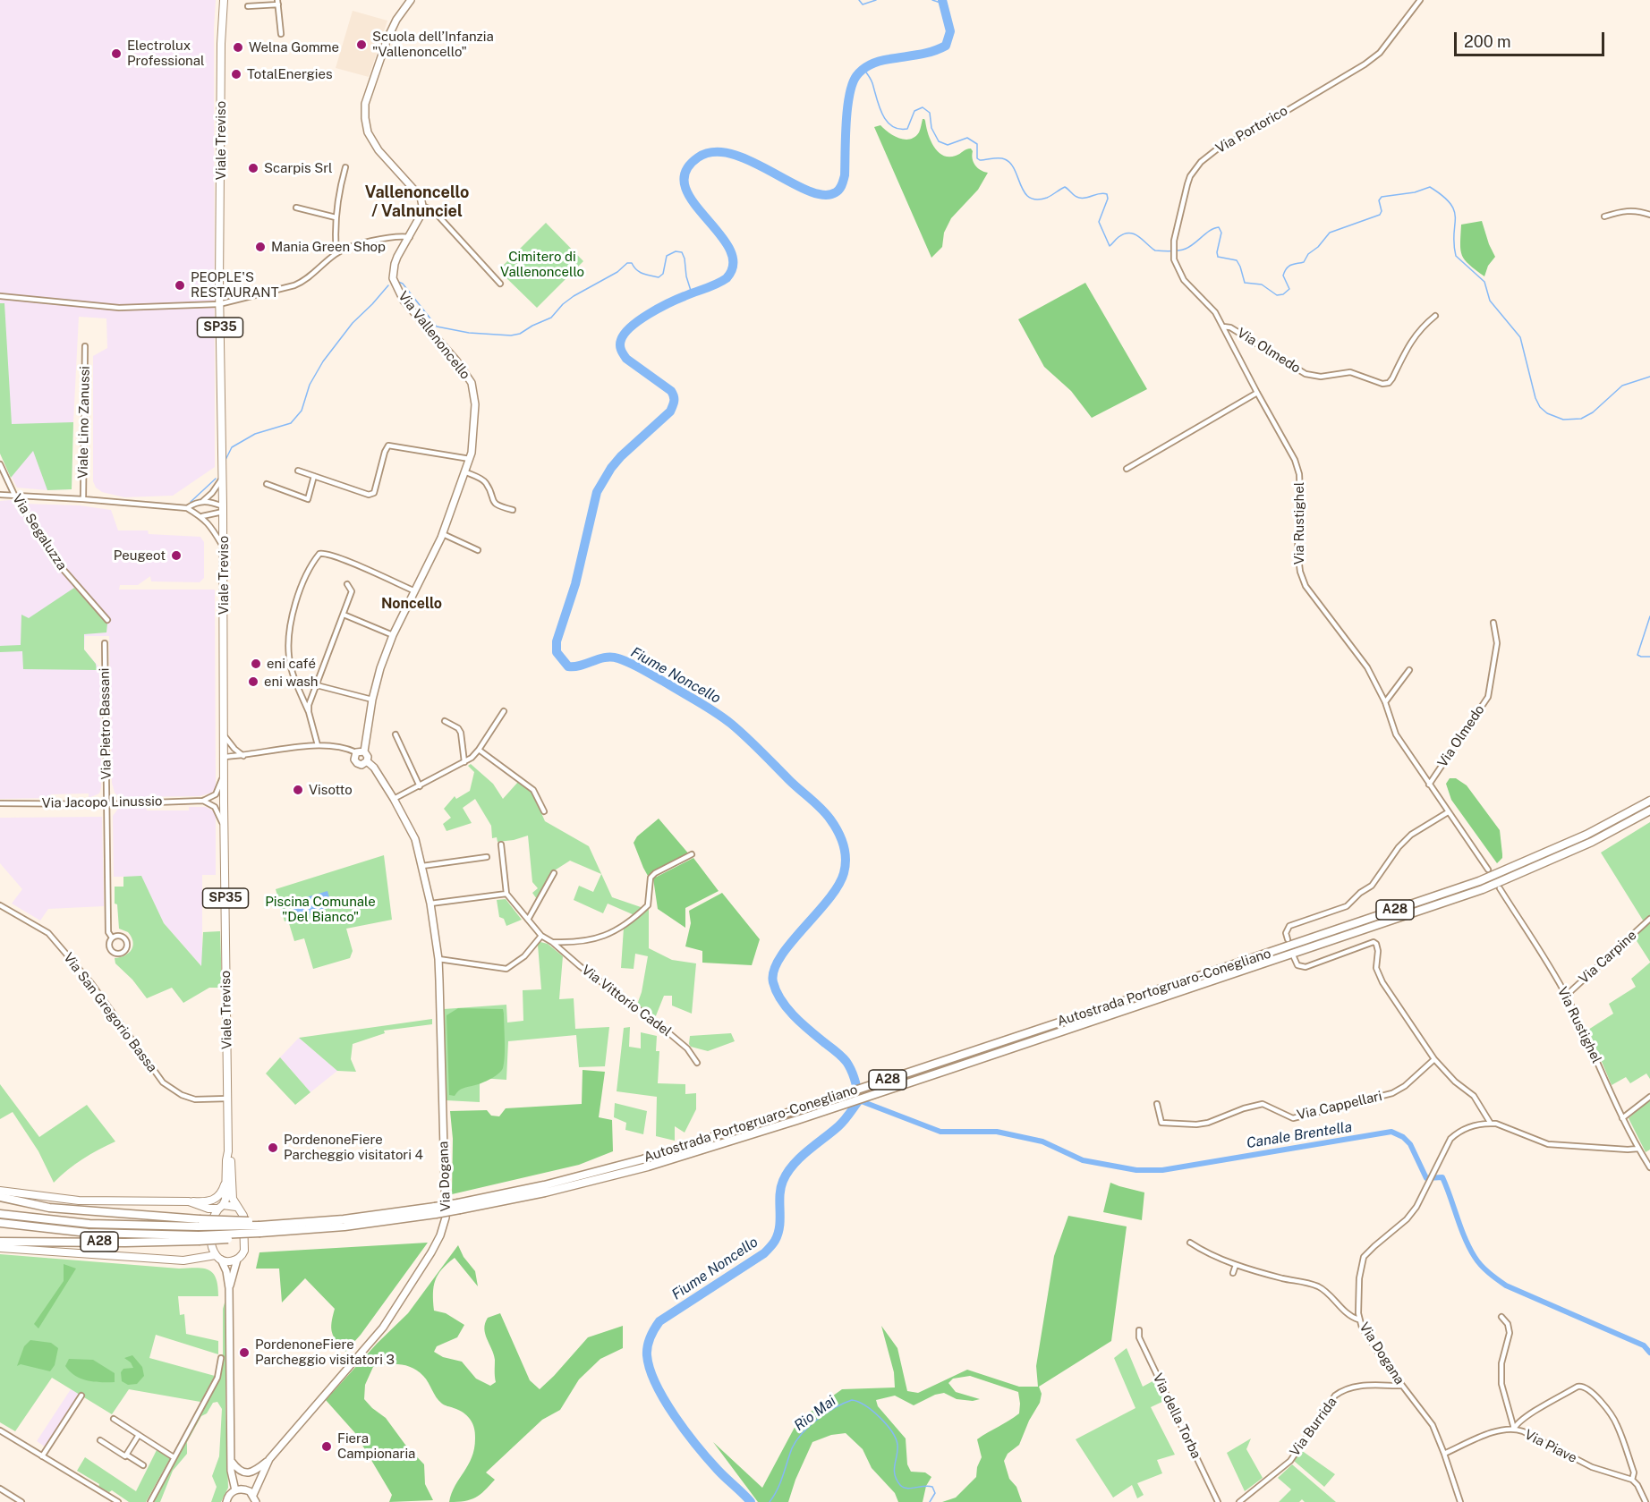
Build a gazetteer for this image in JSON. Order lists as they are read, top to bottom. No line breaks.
{"streets":{"highway":["A28","Autostrada Portogruaro-Conegliano"],"main road":["Viale Treviso","SP35"],"street":["Via Portorico","Via Vallenoncello","Via Olmedo","Viale Lino Zanussi","Via Rustighel","Via Segaluzza","Via Pietro Bassani","Via Jacopo Linussio","Via Carpine","Via Vittorio Cadel","Via San Gregorio Bassa","Via Cappellari","Via Dogana","Via della Torba","Via Burrida","Via Piave"]},"crossings":[["Via Portorico","Via Olmedo"],["Via Portorico","Via Rustighel"],["Viale Treviso","Via San Gregorio Bassa"],["Viale Treviso","Via Dogana"],["Via Vallenoncello","Via Dogana"],["Via Olmedo","Via Rustighel"],["Via Rustighel","Via Carpine"],["Via Pietro Bassani","Via Jacopo Linussio"],["A28","Autostrada Portogruaro-Conegliano"],["Via Dogana","Via Burrida"],["Via Dogana","Via Piave"]],"districts":["Vallenoncello / Valnunciel","Noncello"],"water":["Fiume Noncello","Canale Brentella","Rio Mai"],"parks":["Cimitero di Vallenoncello","Piscina Comunale \"Del Bianco\""],"places":["Scuola dell’Infanzia \"Vallenoncello\"","Welna Gomme","Electrolux Professional","TotalEnergies","Scarpis Srl","Mania Green Shop","PEOPLE'S RESTAURANT","Peugeot","eni café","eni wash","Visotto","PordenoneFiere Parcheggio visitatori 4","PordenoneFiere Parcheggio visitatori 3","Fiera Campionaria"],"scale_bar":"200 m"}
